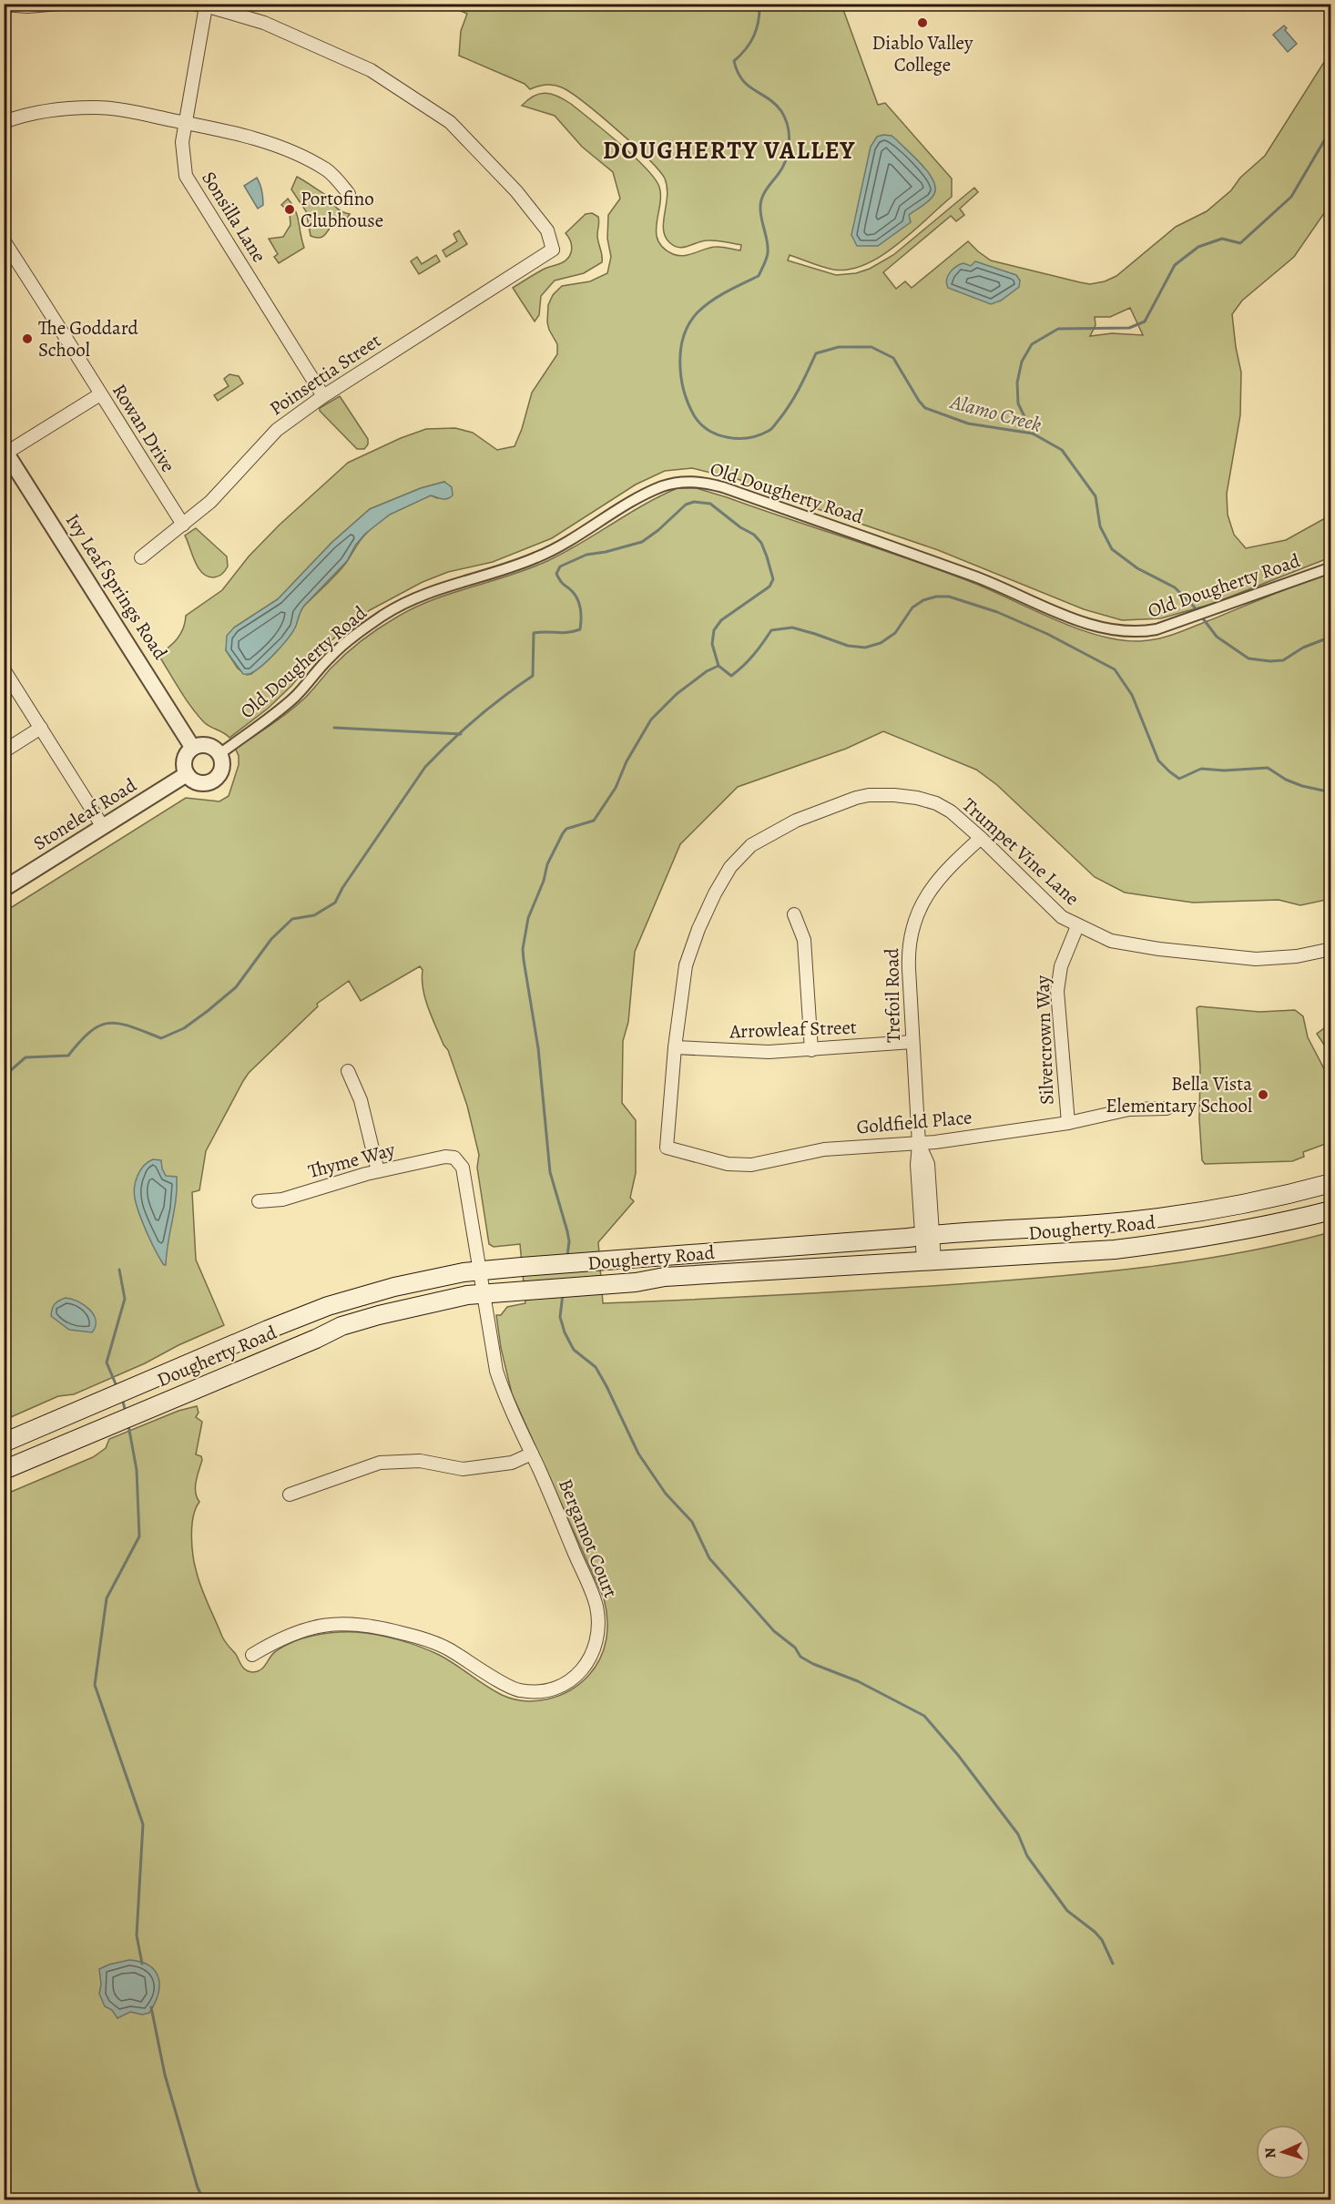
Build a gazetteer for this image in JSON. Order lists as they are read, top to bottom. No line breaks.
{"streets":{"main road":["Dougherty Road"],"street":["Sonsilla Lane","Poinsettia Street","Rowan Drive","Old Dougherty Road","Ivy Leaf Springs Road","Stoneleaf Road","Trumpet Vine Lane","Trefoil Road","Arrowleaf Street","Silvercrown Way","Goldfield Place","Thyme Way","Bergamot Court"]},"crossings":[["Sonsilla Lane","Poinsettia Street"],["Poinsettia Street","Rowan Drive"],["Old Dougherty Road","Ivy Leaf Springs Road"],["Old Dougherty Road","Stoneleaf Road"],["Ivy Leaf Springs Road","Stoneleaf Road"],["Trumpet Vine Lane","Trefoil Road"],["Trumpet Vine Lane","Arrowleaf Street"],["Trumpet Vine Lane","Silvercrown Way"],["Trumpet Vine Lane","Goldfield Place"],["Trefoil Road","Arrowleaf Street"],["Trefoil Road","Goldfield Place"],["Trefoil Road","Dougherty Road"],["Silvercrown Way","Goldfield Place"],["Thyme Way","Bergamot Court"],["Dougherty Road","Bergamot Court"]],"districts":["DOUGHERTY VALLEY"],"water":["Alamo Creek"],"places":["Diablo Valley College","Portofino Clubhouse","The Goddard School","Bella Vista Elementary School"],"north":"left"}
